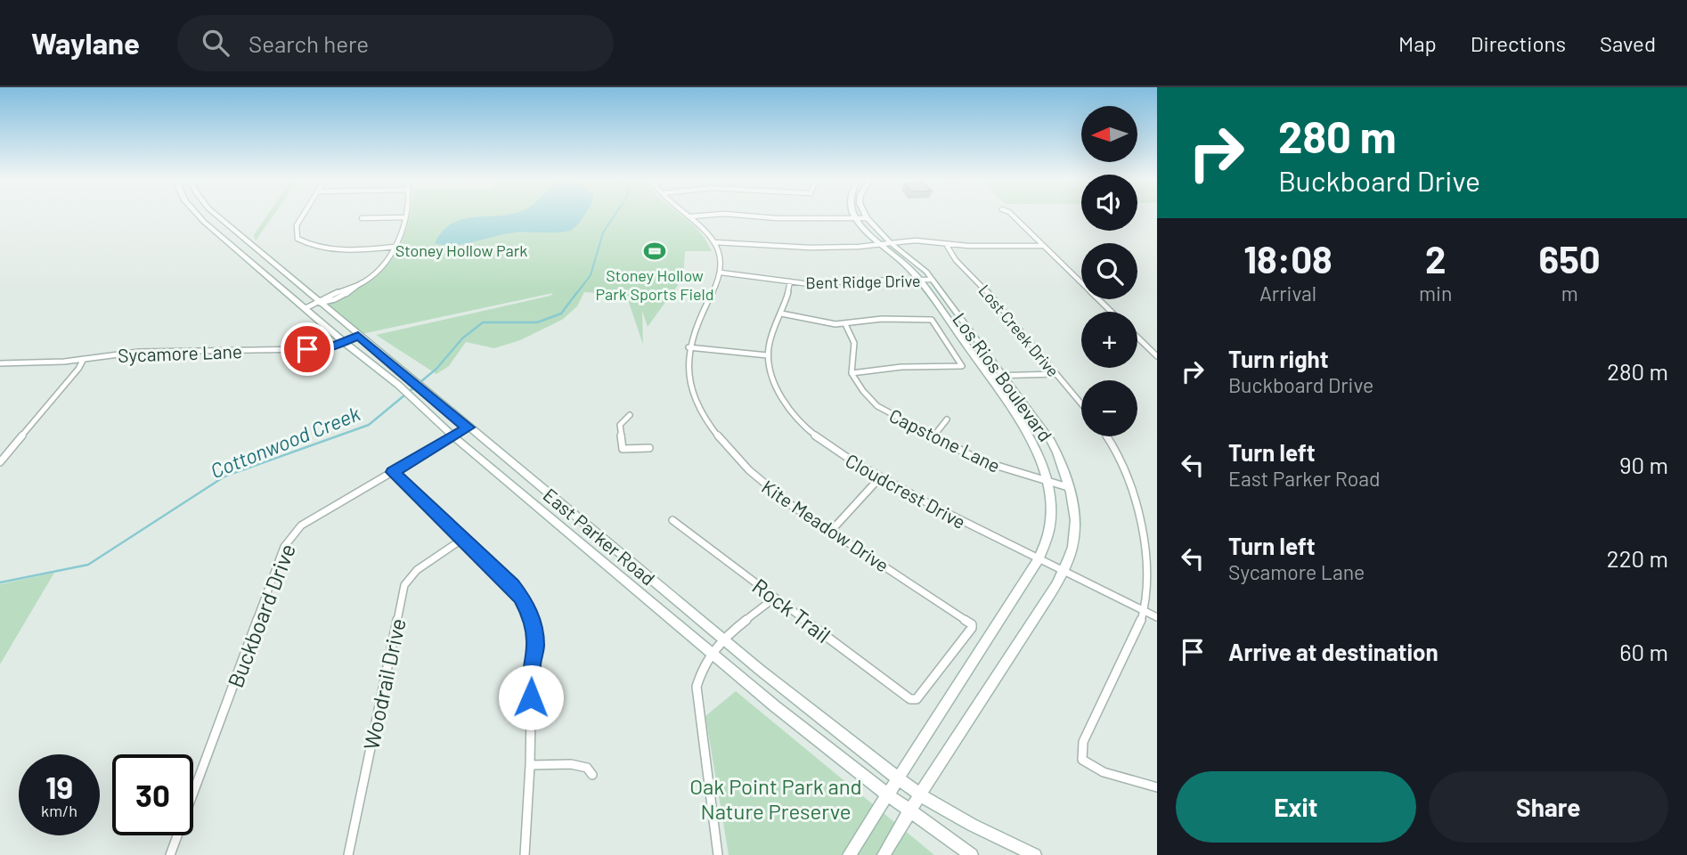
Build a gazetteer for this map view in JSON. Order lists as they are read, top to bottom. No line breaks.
{"streets":{"main road":["Los Rios Boulevard","East Parker Road"],"street":["Bent Ridge Drive","Lost Creek Drive","Sycamore Lane","Capstone Lane","Cloudcrest Drive","Kite Meadow Drive","Rock Trail","Buckboard Drive","Woodrail Drive"]},"crossings":[["Bent Ridge Drive","Los Rios Boulevard"],["Bent Ridge Drive","Kite Meadow Drive"],["Sycamore Lane","East Parker Road"],["Los Rios Boulevard","Capstone Lane"],["Los Rios Boulevard","Cloudcrest Drive"],["Los Rios Boulevard","East Parker Road"],["Kite Meadow Drive","Rock Trail"],["East Parker Road","Buckboard Drive"]],"water":["Cottonwood Creek"],"parks":["Stoney Hollow Park","Oak Point Park and Nature Preserve"],"places":{"sports":["Stoney Hollow Park Sports Field"]},"north":"left","page":{"header":"Waylane","search":"Search here","nav":["Map","Directions","Saved"],"turn":["280 m","Buckboard Drive"],"map_buttons":["+","−"],"eta":["18:08","Arrival","2","min","650","m"],"list":[{"name":"Turn right","note":"Buckboard Drive","value":"280 m"},{"name":"Turn left","note":"East Parker Road","value":"90 m"},{"name":"Turn left","note":"Sycamore Lane","value":"220 m"},{"name":"Arrive at destination","value":"60 m"}],"speed":"19 km/h","limit":"30","buttons":["Exit","Share"]}}
